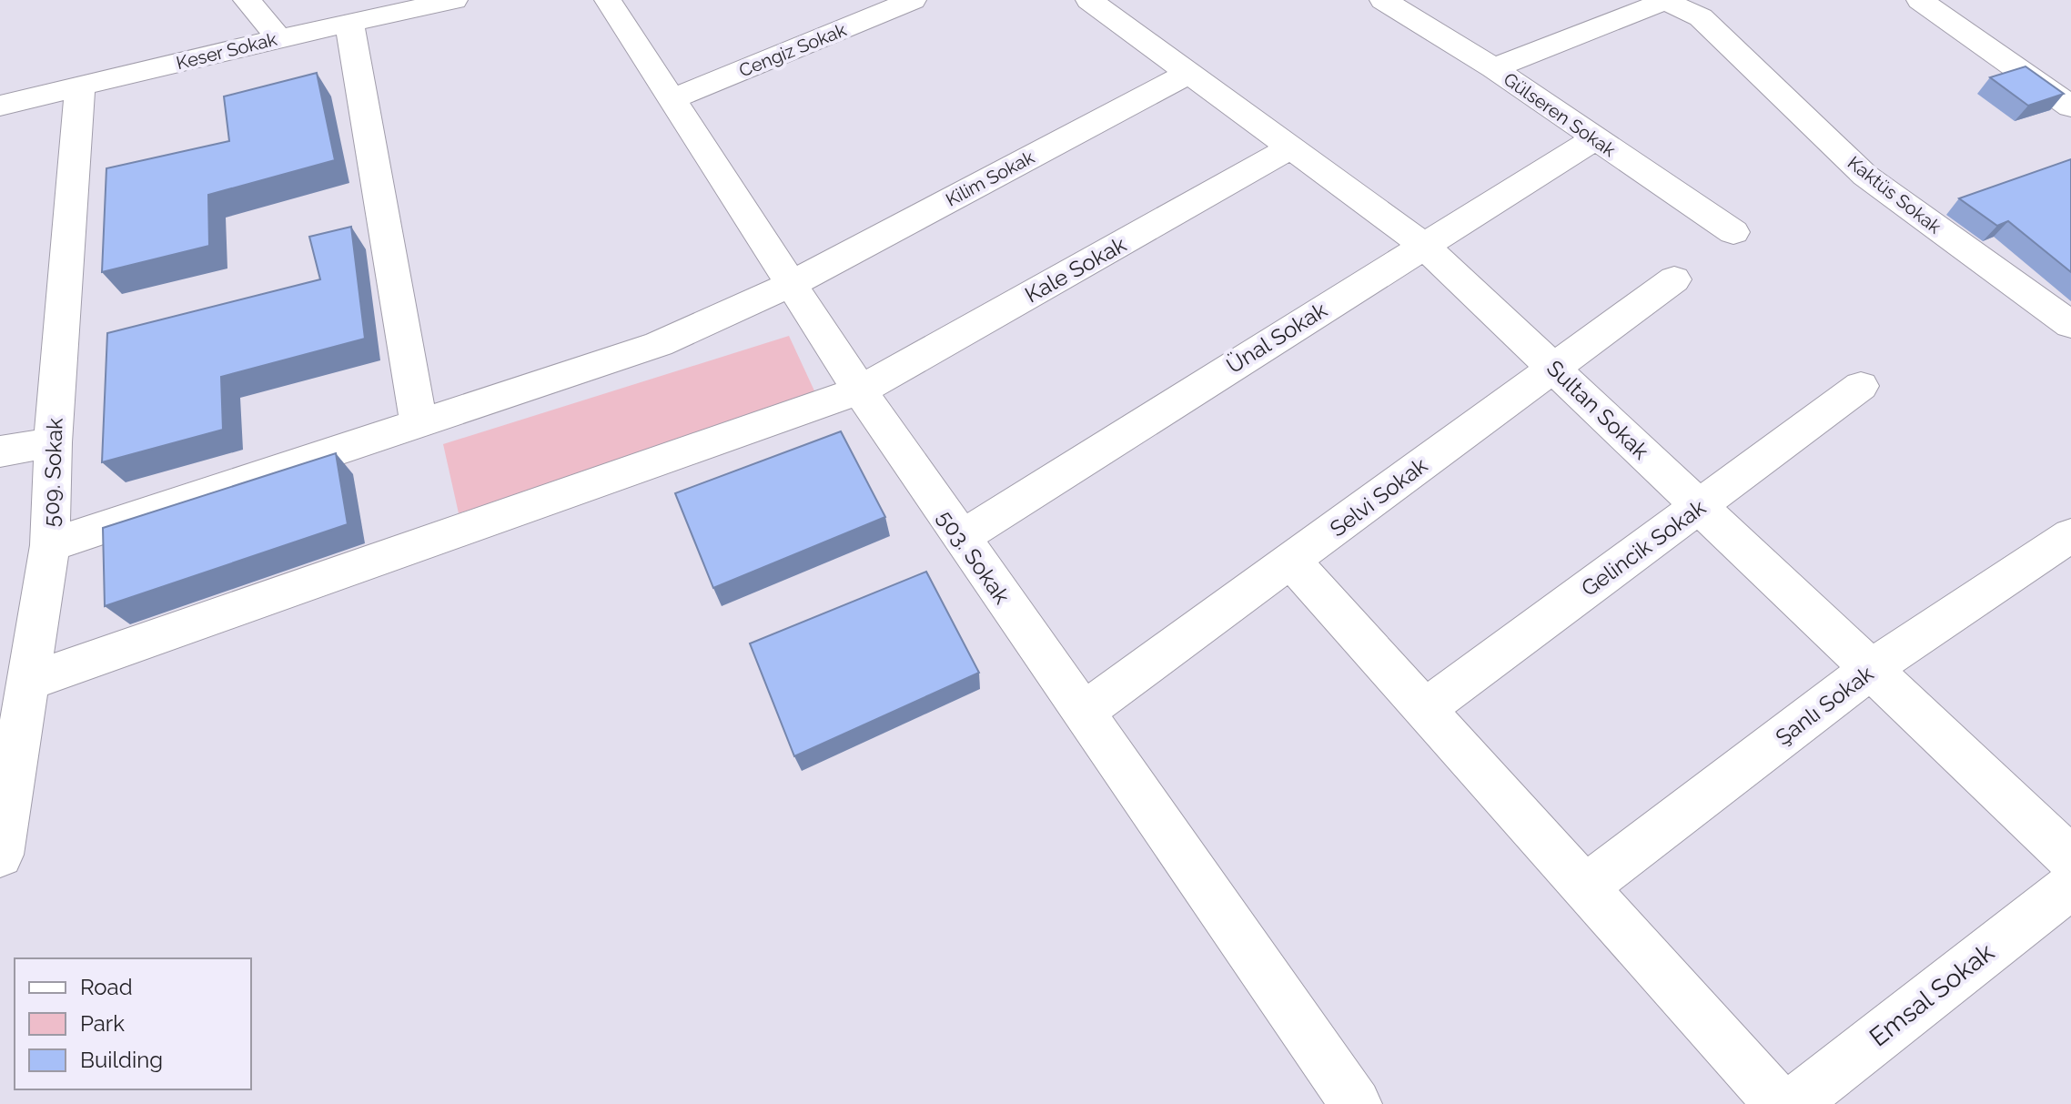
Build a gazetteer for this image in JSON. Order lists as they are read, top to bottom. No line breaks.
{"streets":{"street":["Cengiz Sokak","Keser Sokak","Gülseren Sokak","Kilim Sokak","Kaktüs Sokak","Kale Sokak","Ünal Sokak","Sultan Sokak","509. Sokak","Selvi Sokak","Gelincik Sokak","503. Sokak","Şanlı Sokak","Emsal Sokak"]},"crossings":[["Cengiz Sokak","503. Sokak"],["Keser Sokak","509. Sokak"],["Gülseren Sokak","Ünal Sokak"],["Kilim Sokak","Sultan Sokak"],["Kilim Sokak","509. Sokak"],["Kilim Sokak","503. Sokak"],["Kale Sokak","Sultan Sokak"],["Kale Sokak","509. Sokak"],["Kale Sokak","503. Sokak"],["Ünal Sokak","Sultan Sokak"],["Ünal Sokak","503. Sokak"],["Sultan Sokak","Selvi Sokak"],["Sultan Sokak","Gelincik Sokak"],["Sultan Sokak","Şanlı Sokak"],["Selvi Sokak","503. Sokak"]],"legend":["Road","Park","Building"]}
